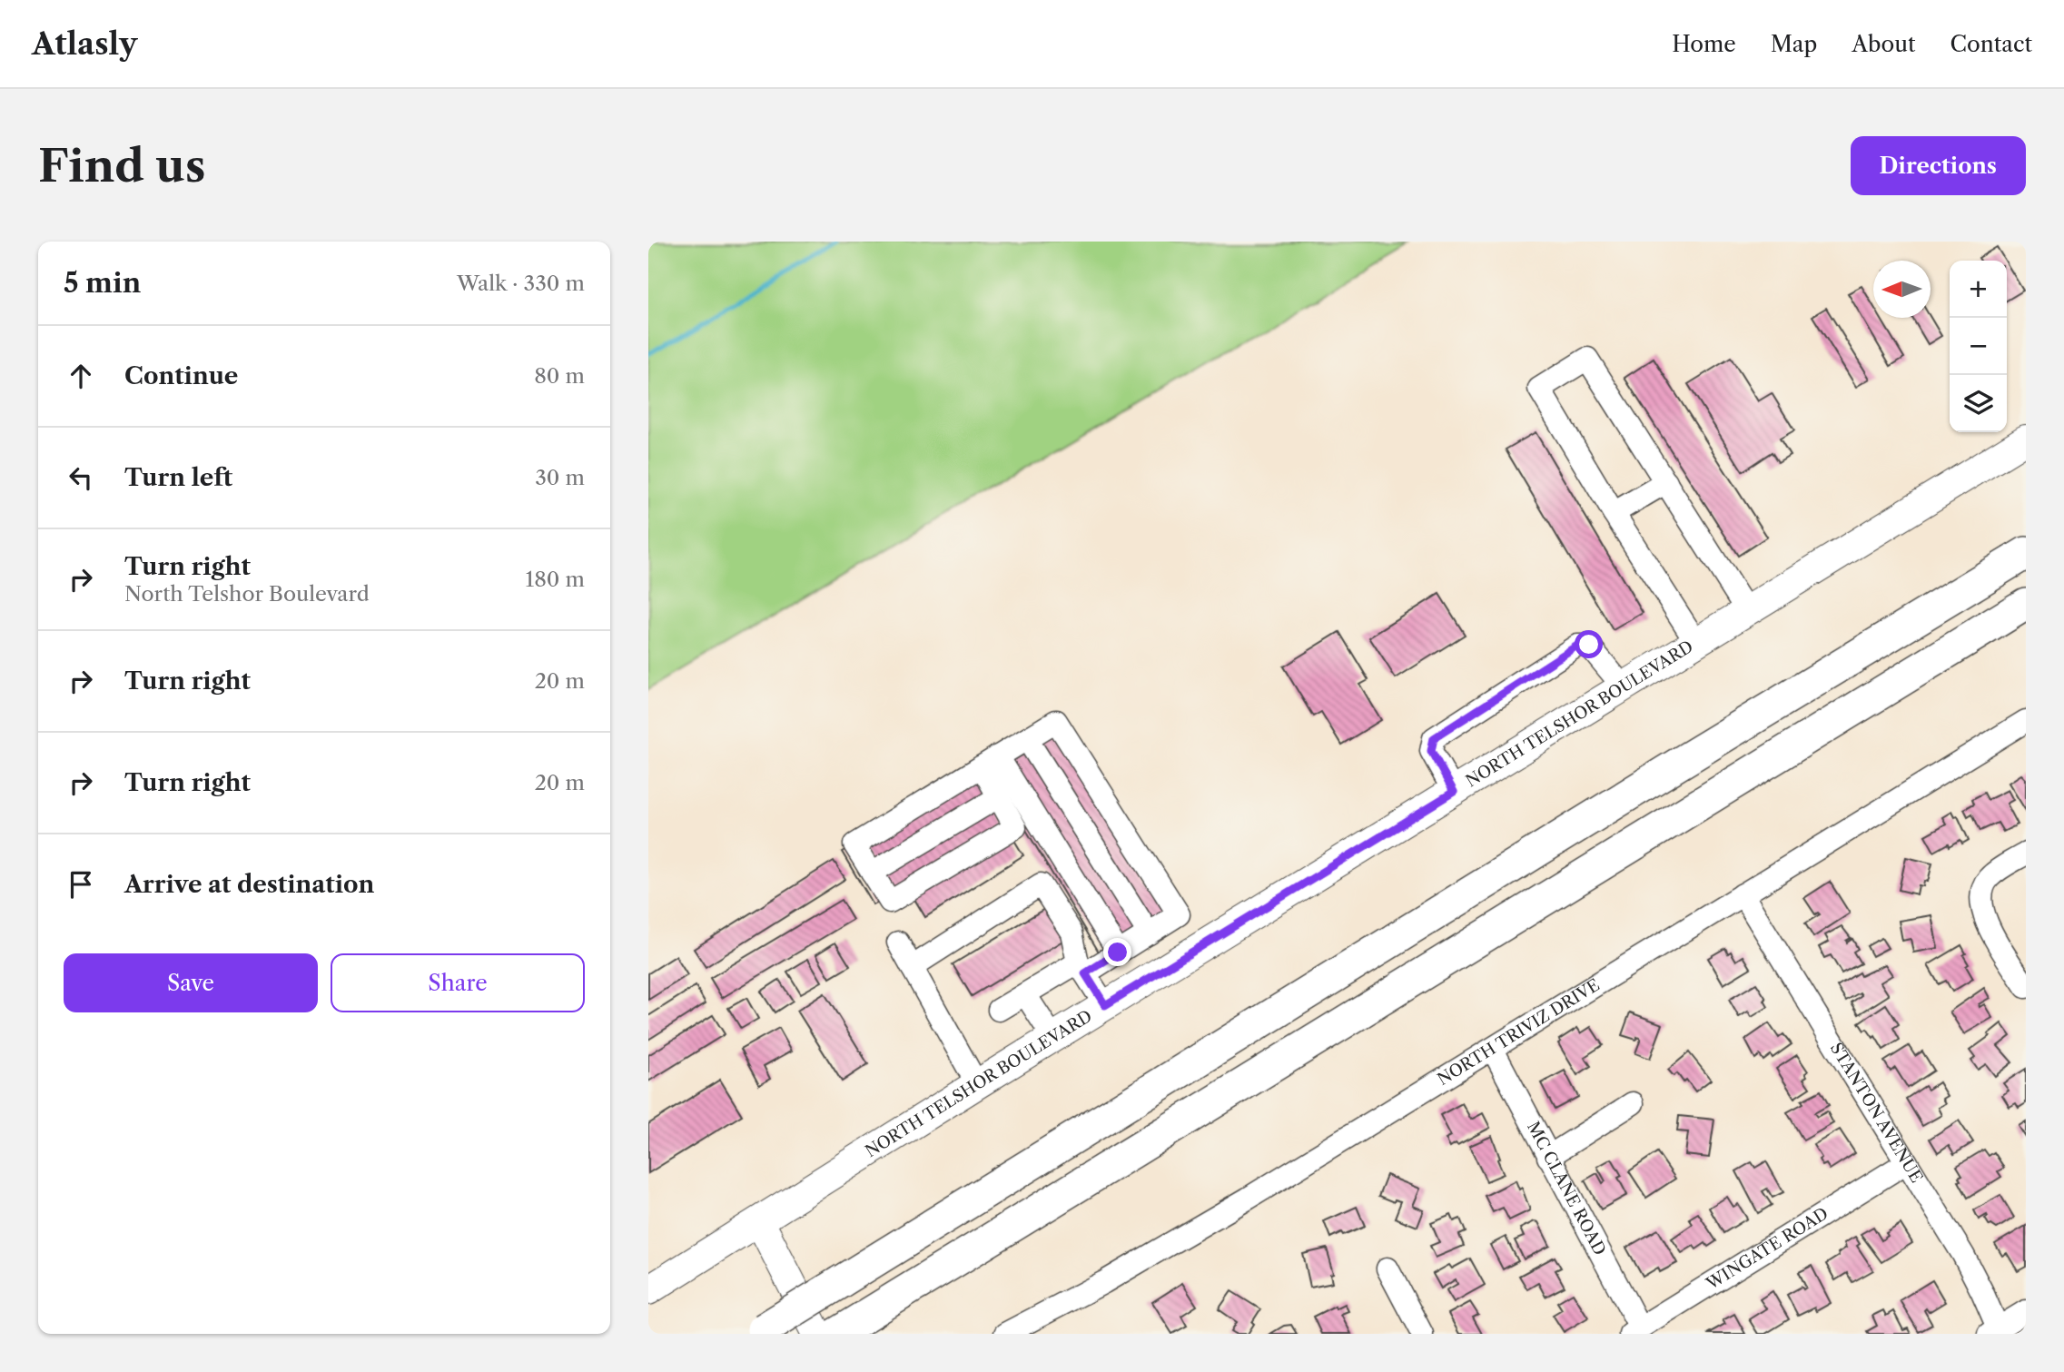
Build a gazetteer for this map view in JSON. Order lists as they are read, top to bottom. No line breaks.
{"streets":{"main road":["NORTH TELSHOR BOULEVARD"],"street":["NORTH TRIVIZ DRIVE","STANTON AVENUE","MC CLANE ROAD","WINGATE ROAD"]},"crossings":[["NORTH TRIVIZ DRIVE","STANTON AVENUE"],["NORTH TRIVIZ DRIVE","MC CLANE ROAD"],["STANTON AVENUE","WINGATE ROAD"],["MC CLANE ROAD","WINGATE ROAD"]],"north":"left","page":{"header":"Atlasly","nav":["Home","Map","About","Contact"],"buttons":["Directions",["Save","Share"]],"title":"Find us","heading":["5 min","Walk · 330 m"],"map_buttons":["+","−"],"list":[["Continue","80 m"],["Turn left","30 m"],["Turn right","North Telshor Boulevard","180 m"],["Turn right","20 m"],["Turn right","20 m"],"Arrive at destination"]}}
